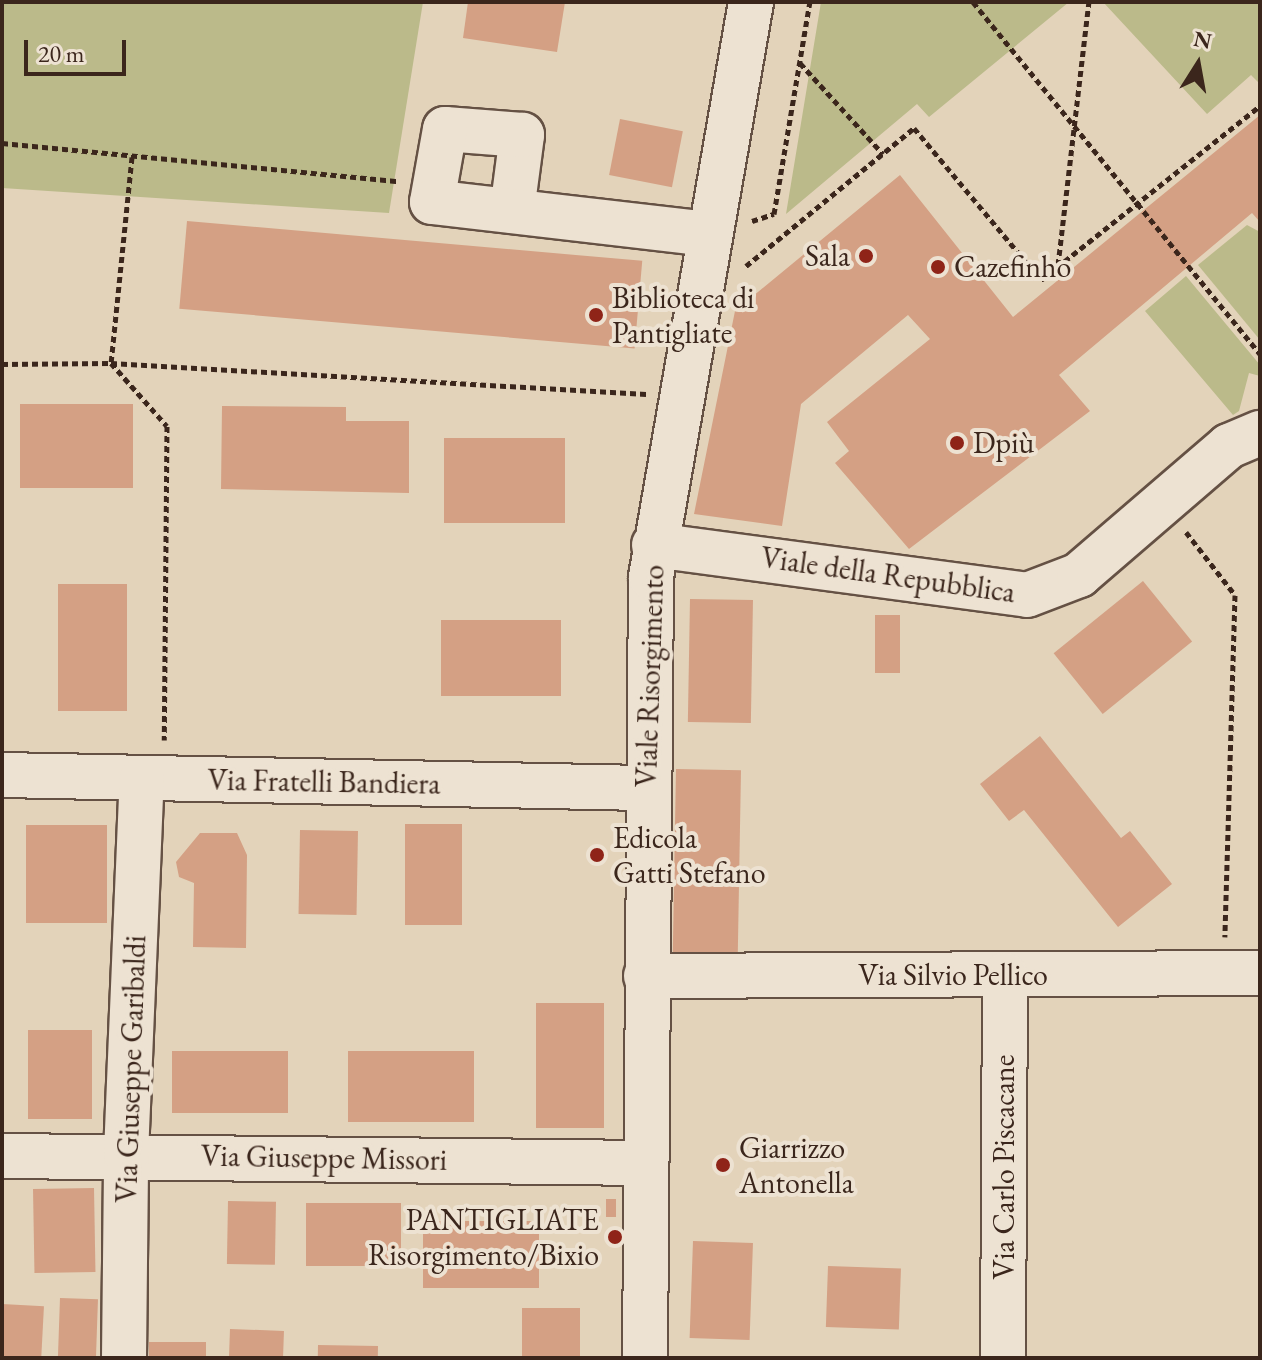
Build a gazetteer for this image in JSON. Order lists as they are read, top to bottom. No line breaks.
{"streets":{"street":["Viale della Repubblica","Viale Risorgimento","Via Fratelli Bandiera","Via Silvio Pellico","Via Giuseppe Garibaldi","Via Giuseppe Missori","Via Carlo Piscacane"]},"crossings":[["Viale della Repubblica","Viale Risorgimento"],["Viale Risorgimento","Via Fratelli Bandiera"],["Viale Risorgimento","Via Silvio Pellico"],["Viale Risorgimento","Via Giuseppe Missori"],["Via Fratelli Bandiera","Via Giuseppe Garibaldi"],["Via Silvio Pellico","Via Carlo Piscacane"],["Via Giuseppe Garibaldi","Via Giuseppe Missori"]],"places":["Sala","Cazefinho","Biblioteca di Pantigliate","Dpiù","Edicola Gatti Stefano","Giarrizzo Antonella","PANTIGLIATE Risorgimento/Bixio"],"scale_bar":"20 m","north":"top"}
